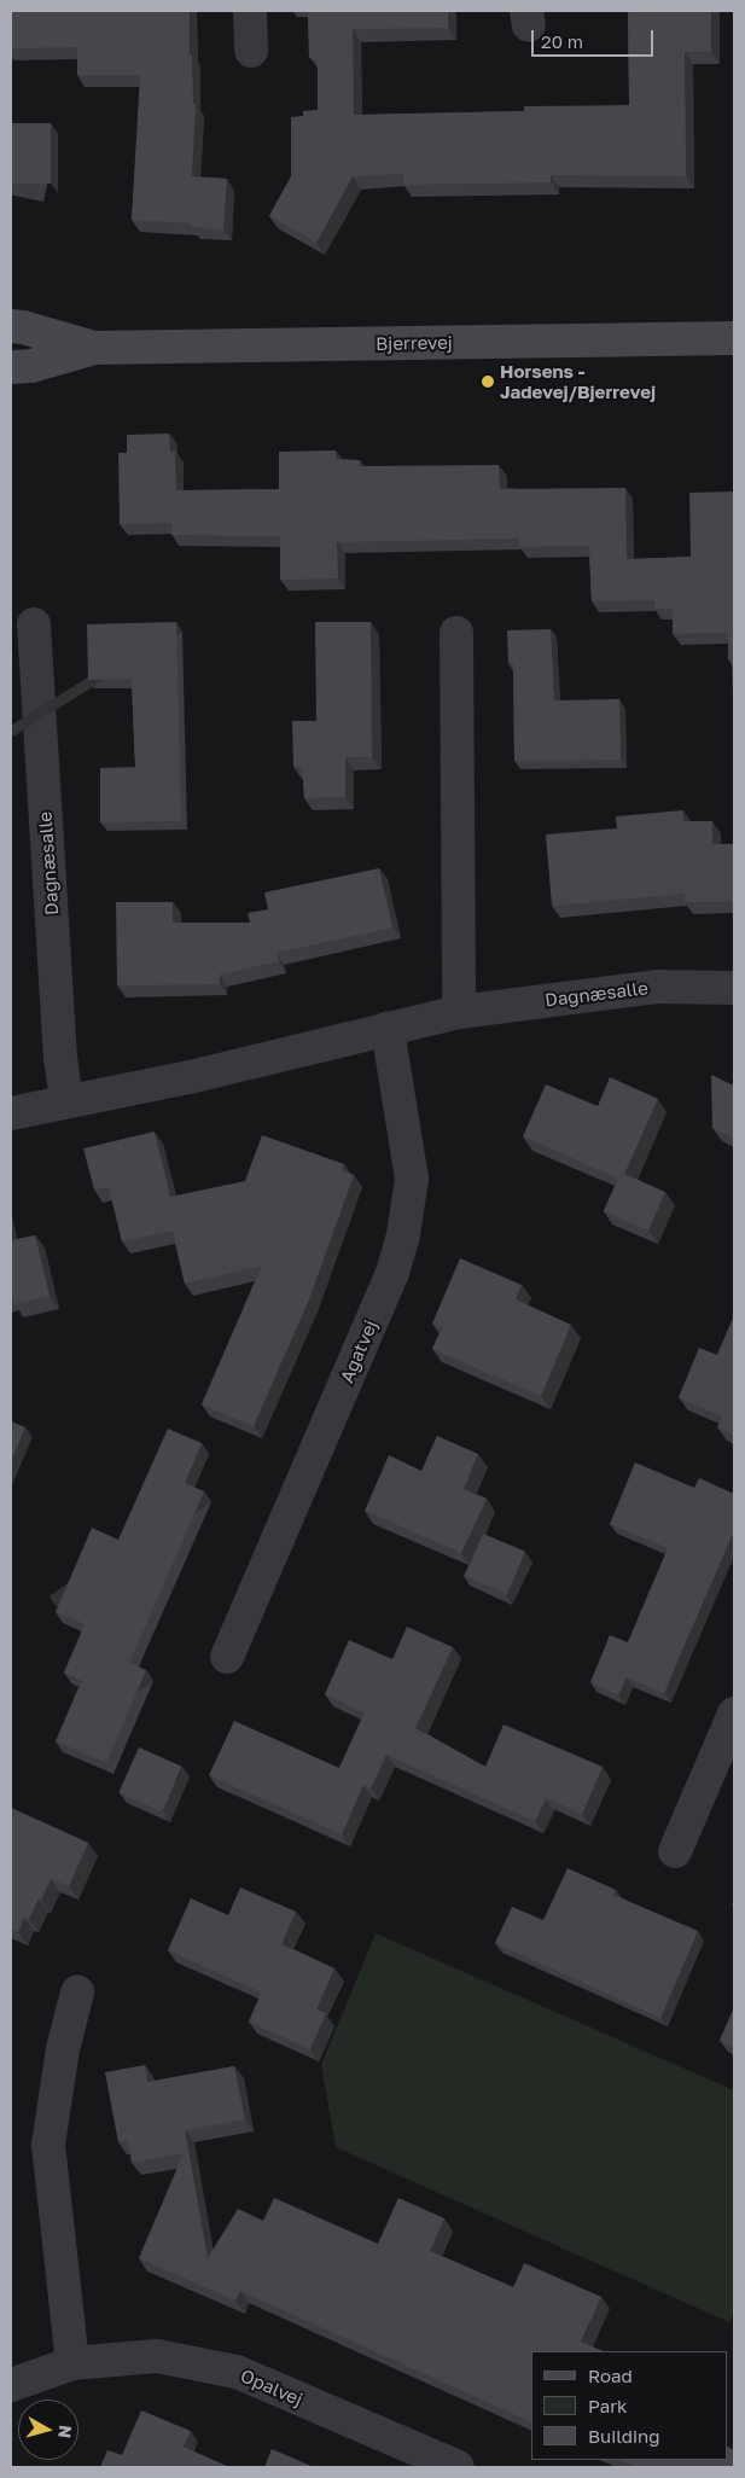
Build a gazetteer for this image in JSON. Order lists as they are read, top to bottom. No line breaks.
{"streets":{"street":["Bjerrevej","Dagnæsalle","Agatvej","Opalvej"]},"crossings":[["Dagnæsalle","Agatvej"]],"places":["Horsens - Jadevej/Bjerrevej"],"legend":["Road","Park","Building"],"scale_bar":"20 m","north":"right"}
